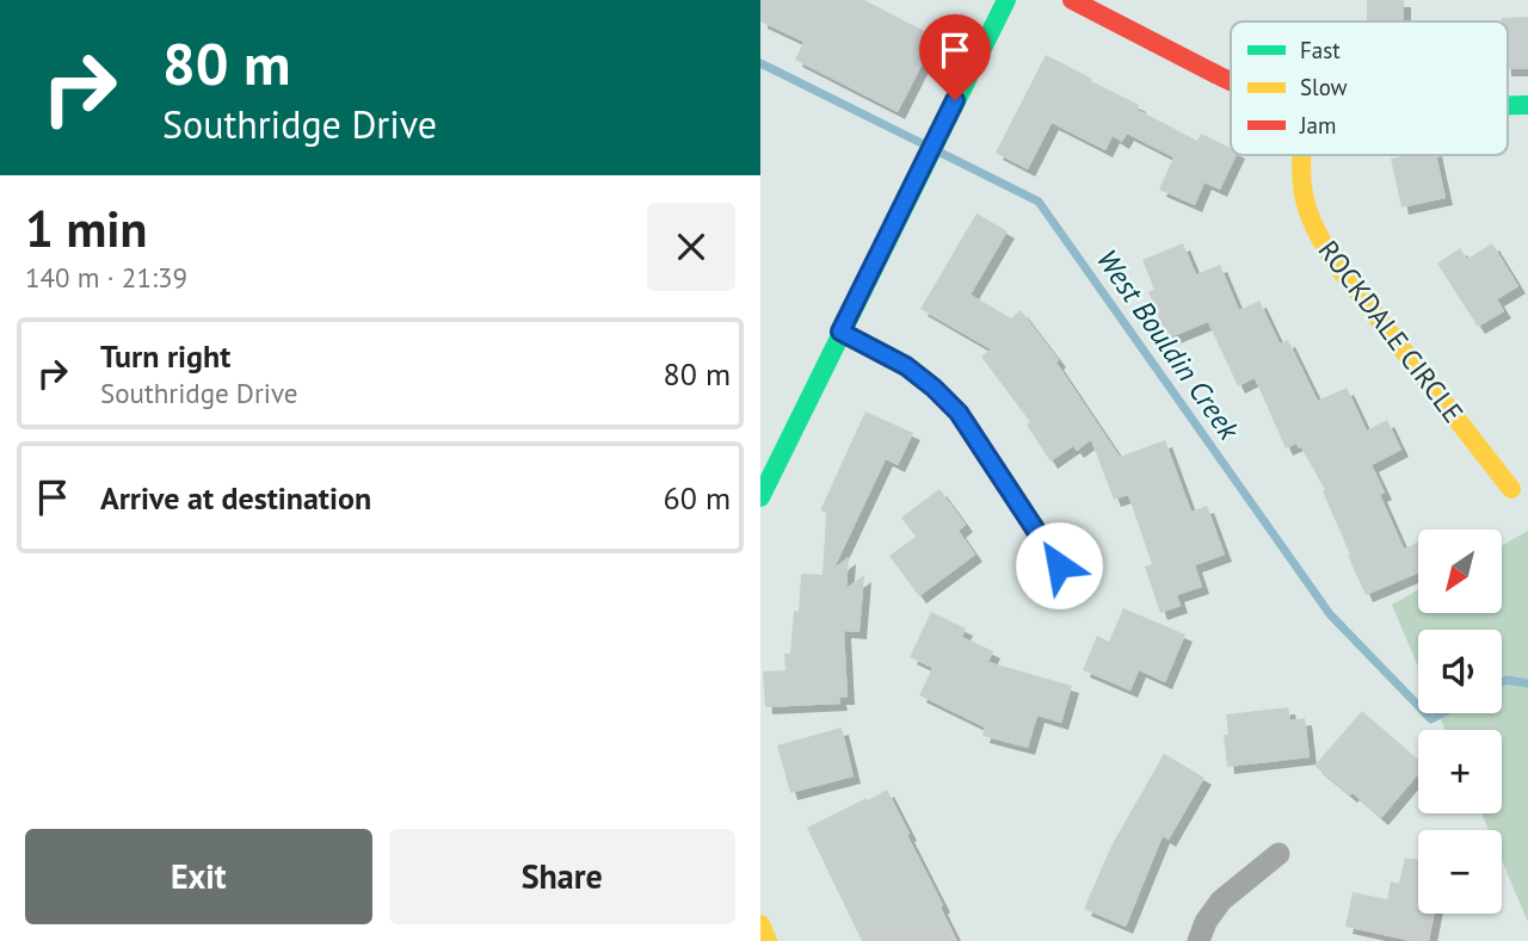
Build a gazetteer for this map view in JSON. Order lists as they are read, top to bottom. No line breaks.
{"streets":{"street":["ROCKDALE CIRCLE"]},"water":["West Bouldin Creek"],"legend":["Fast","Slow","Jam"],"north":"bottom left","page":{"turn":["80 m","Southridge Drive"],"heading":["1 min","140 m · 21:39"],"list":[{"name":"Turn right","note":"Southridge Drive","value":"80 m"},{"name":"Arrive at destination","value":"60 m"}],"map_buttons":["+","−"],"buttons":["Exit","Share"]}}
